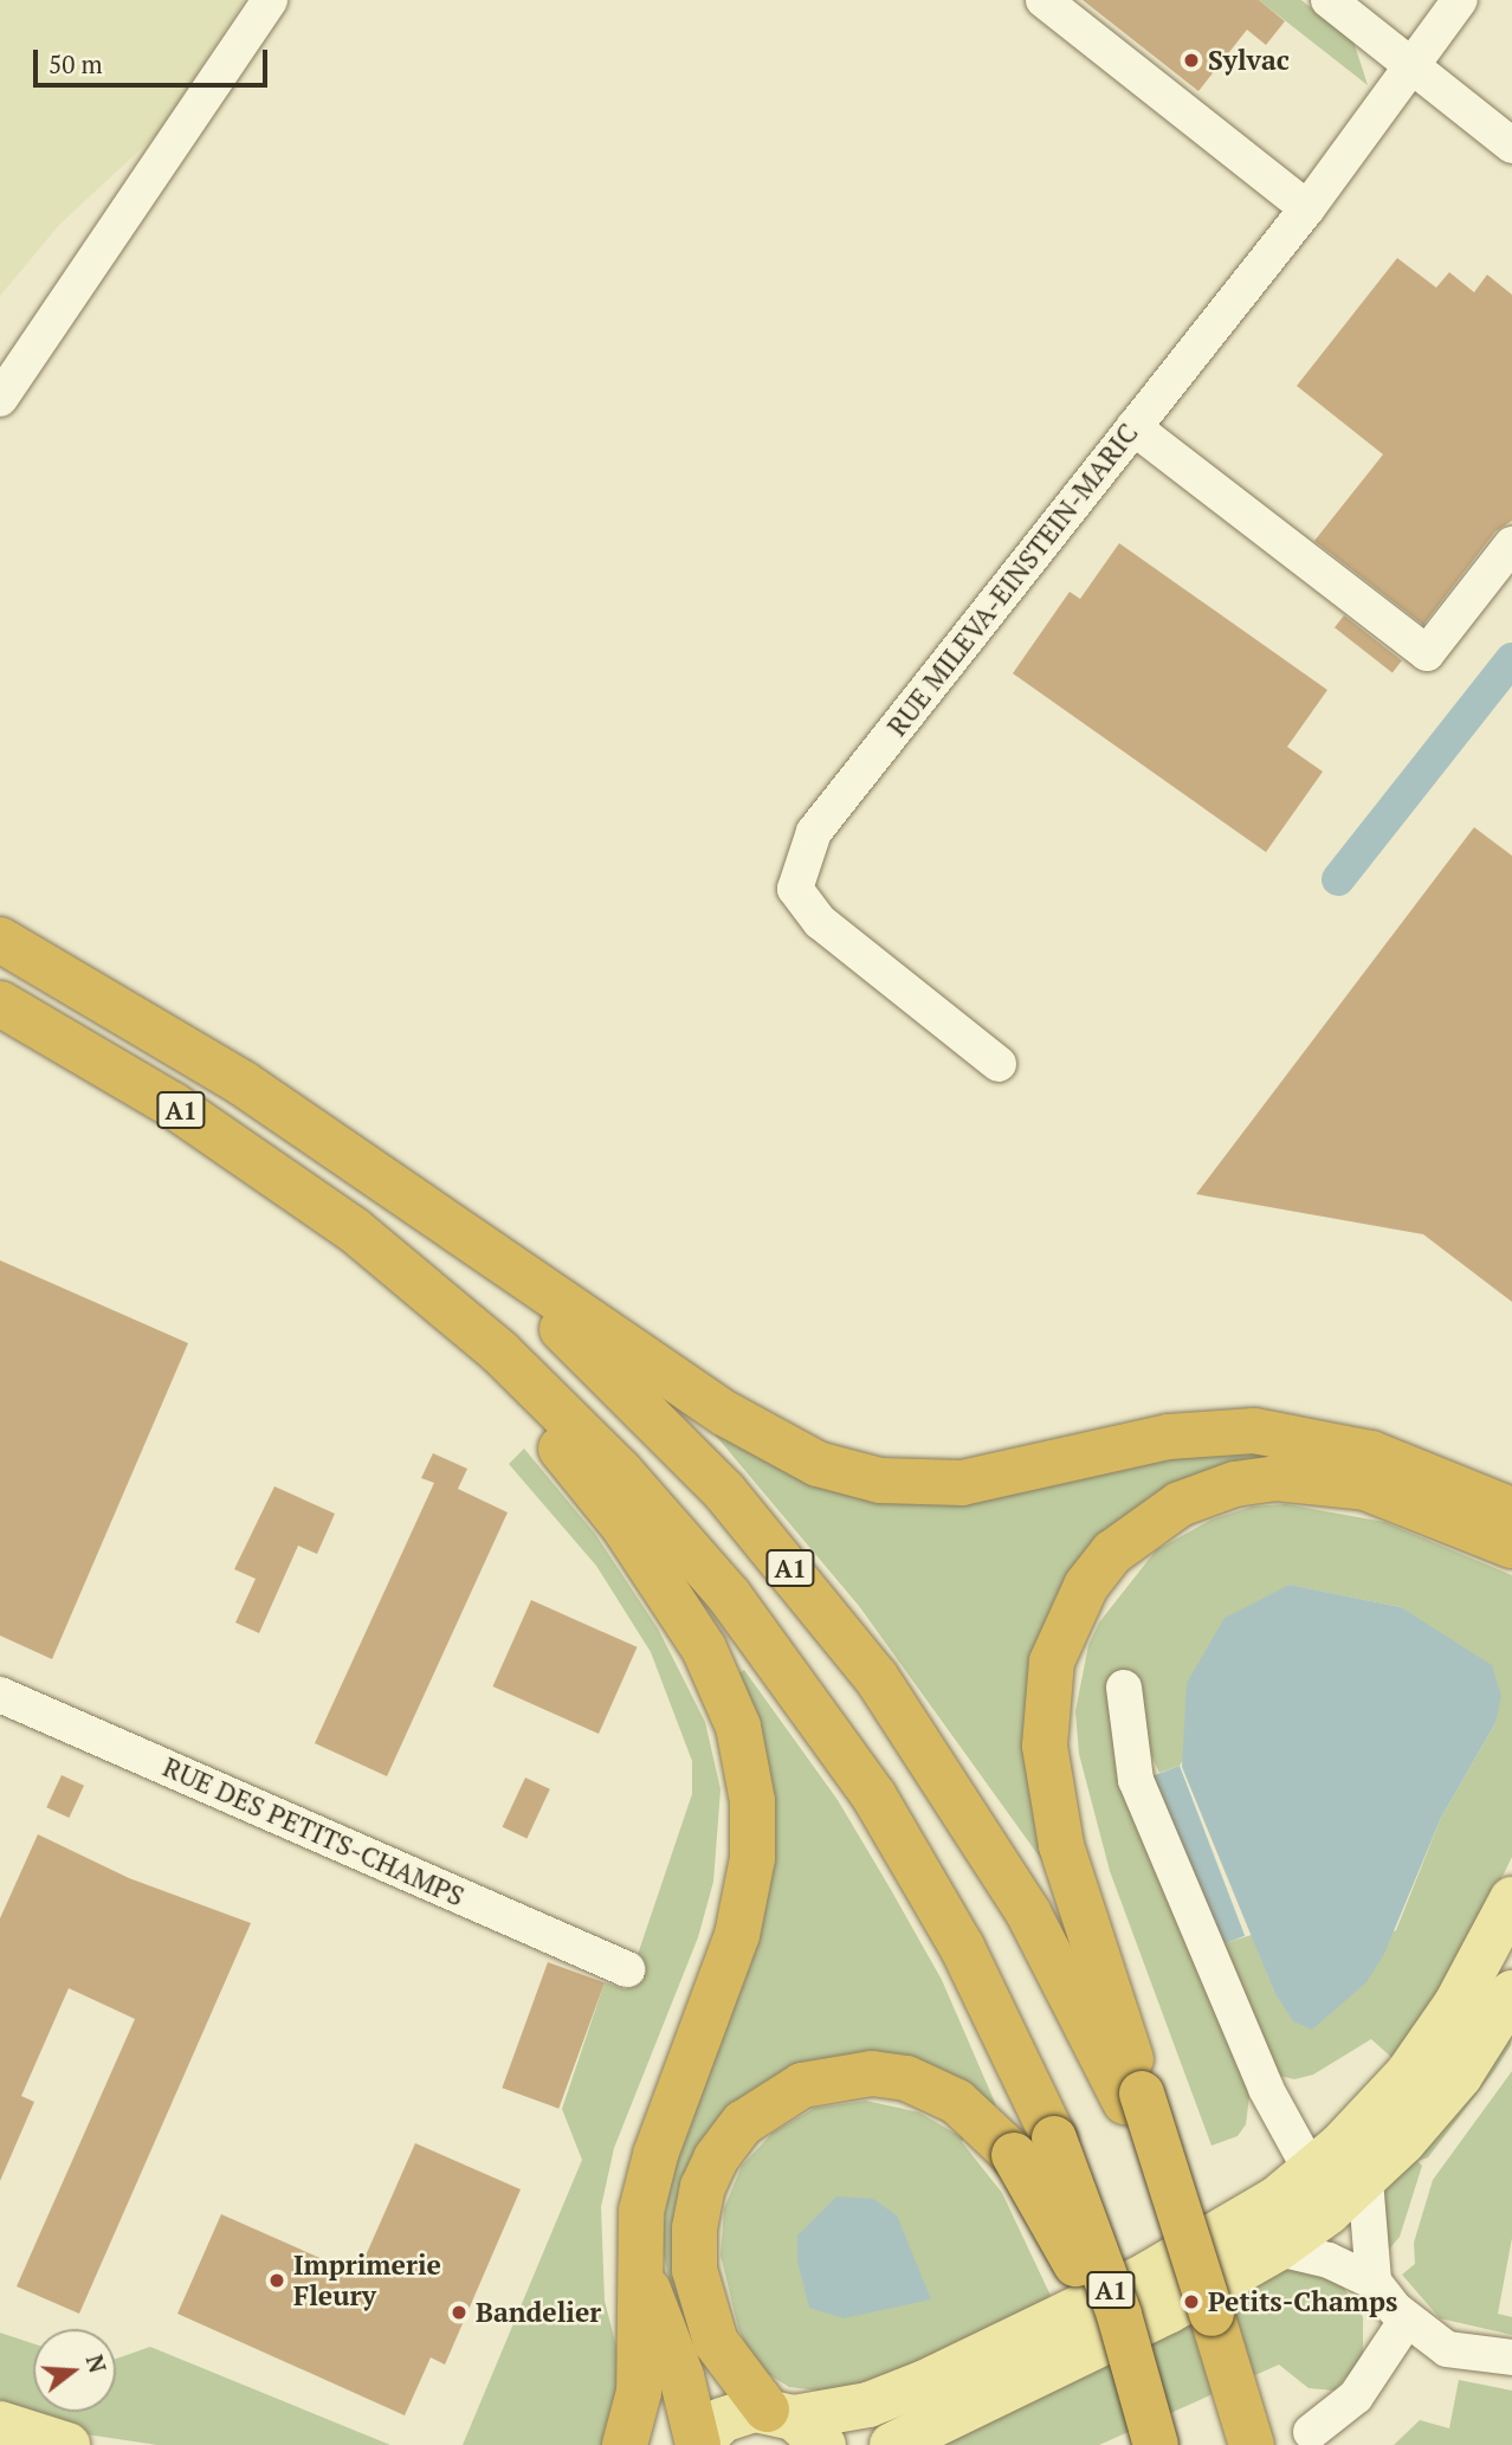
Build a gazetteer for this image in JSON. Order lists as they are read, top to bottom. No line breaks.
{"streets":{"highway":["A1"],"street":["RUE MILEVA-EINSTEIN-MARIC","RUE DES PETITS-CHAMPS"]},"places":["Sylvac","Imprimerie Fleury","Petits-Champs","Bandelier"],"scale_bar":"50 m","north":"right"}
